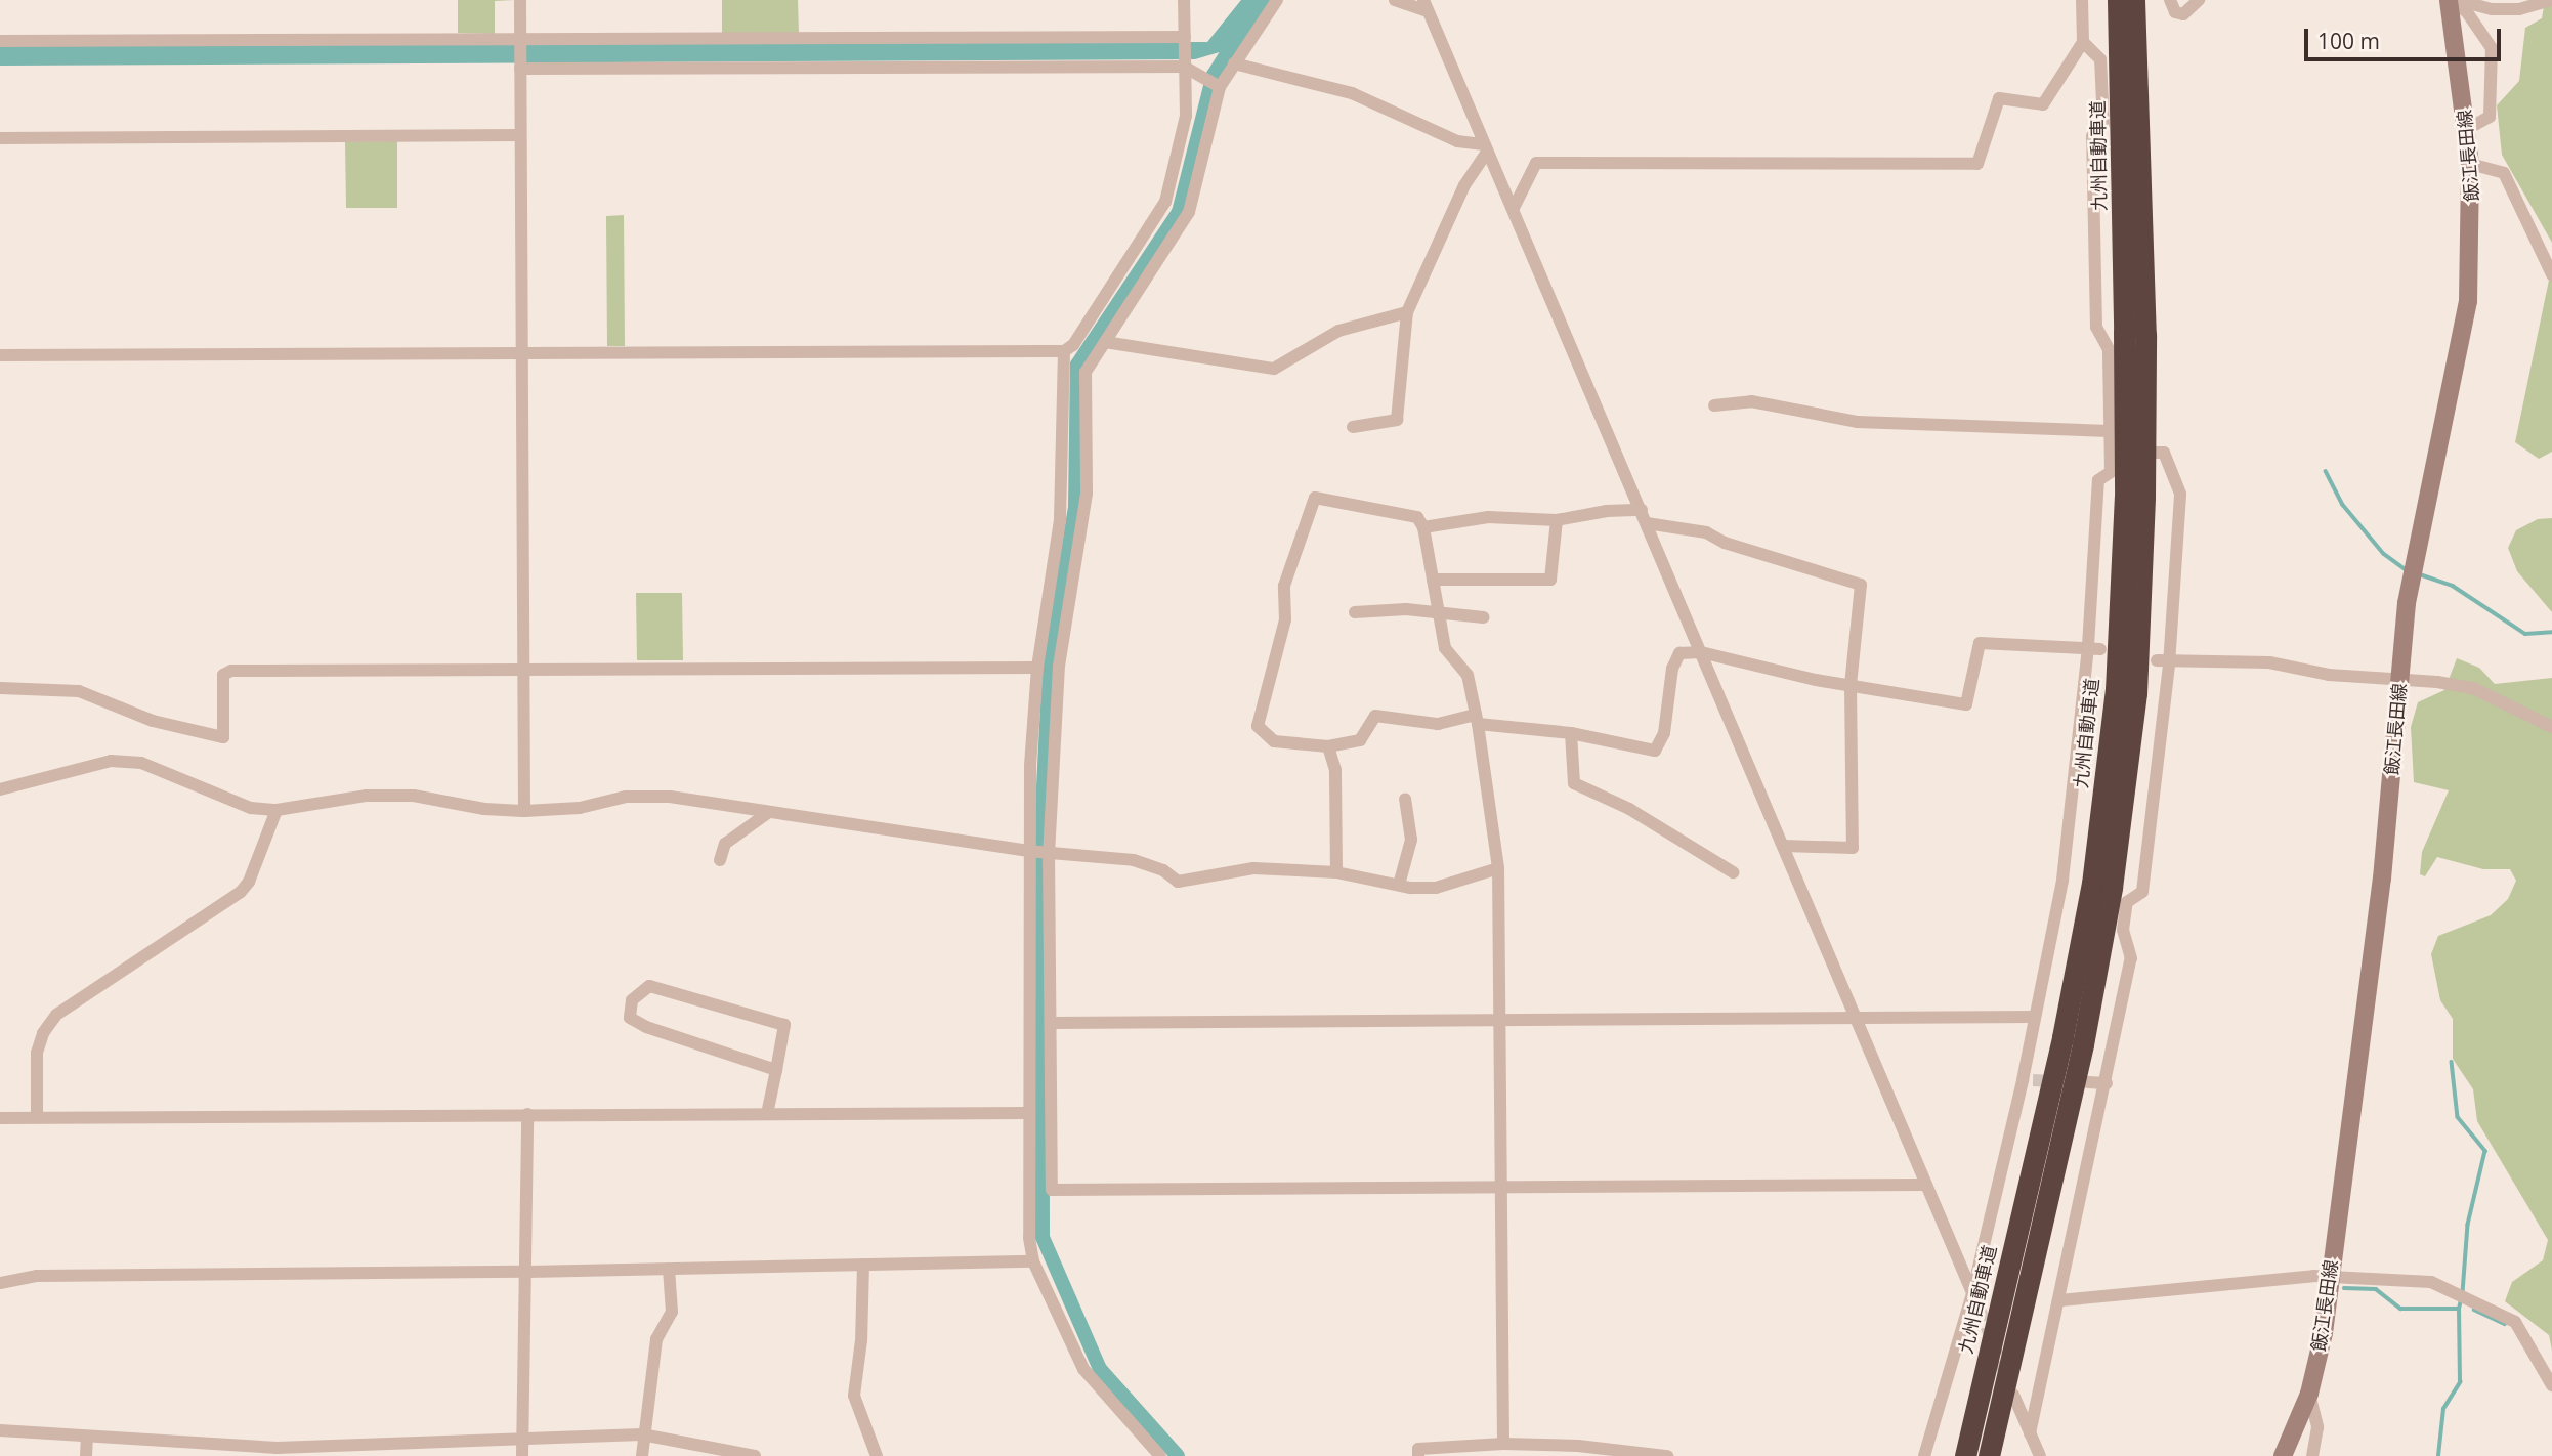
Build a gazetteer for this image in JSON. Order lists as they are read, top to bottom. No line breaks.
{"streets":{"highway":["九州自動車道"],"main road":["飯江長田線"]},"scale_bar":"100 m"}
